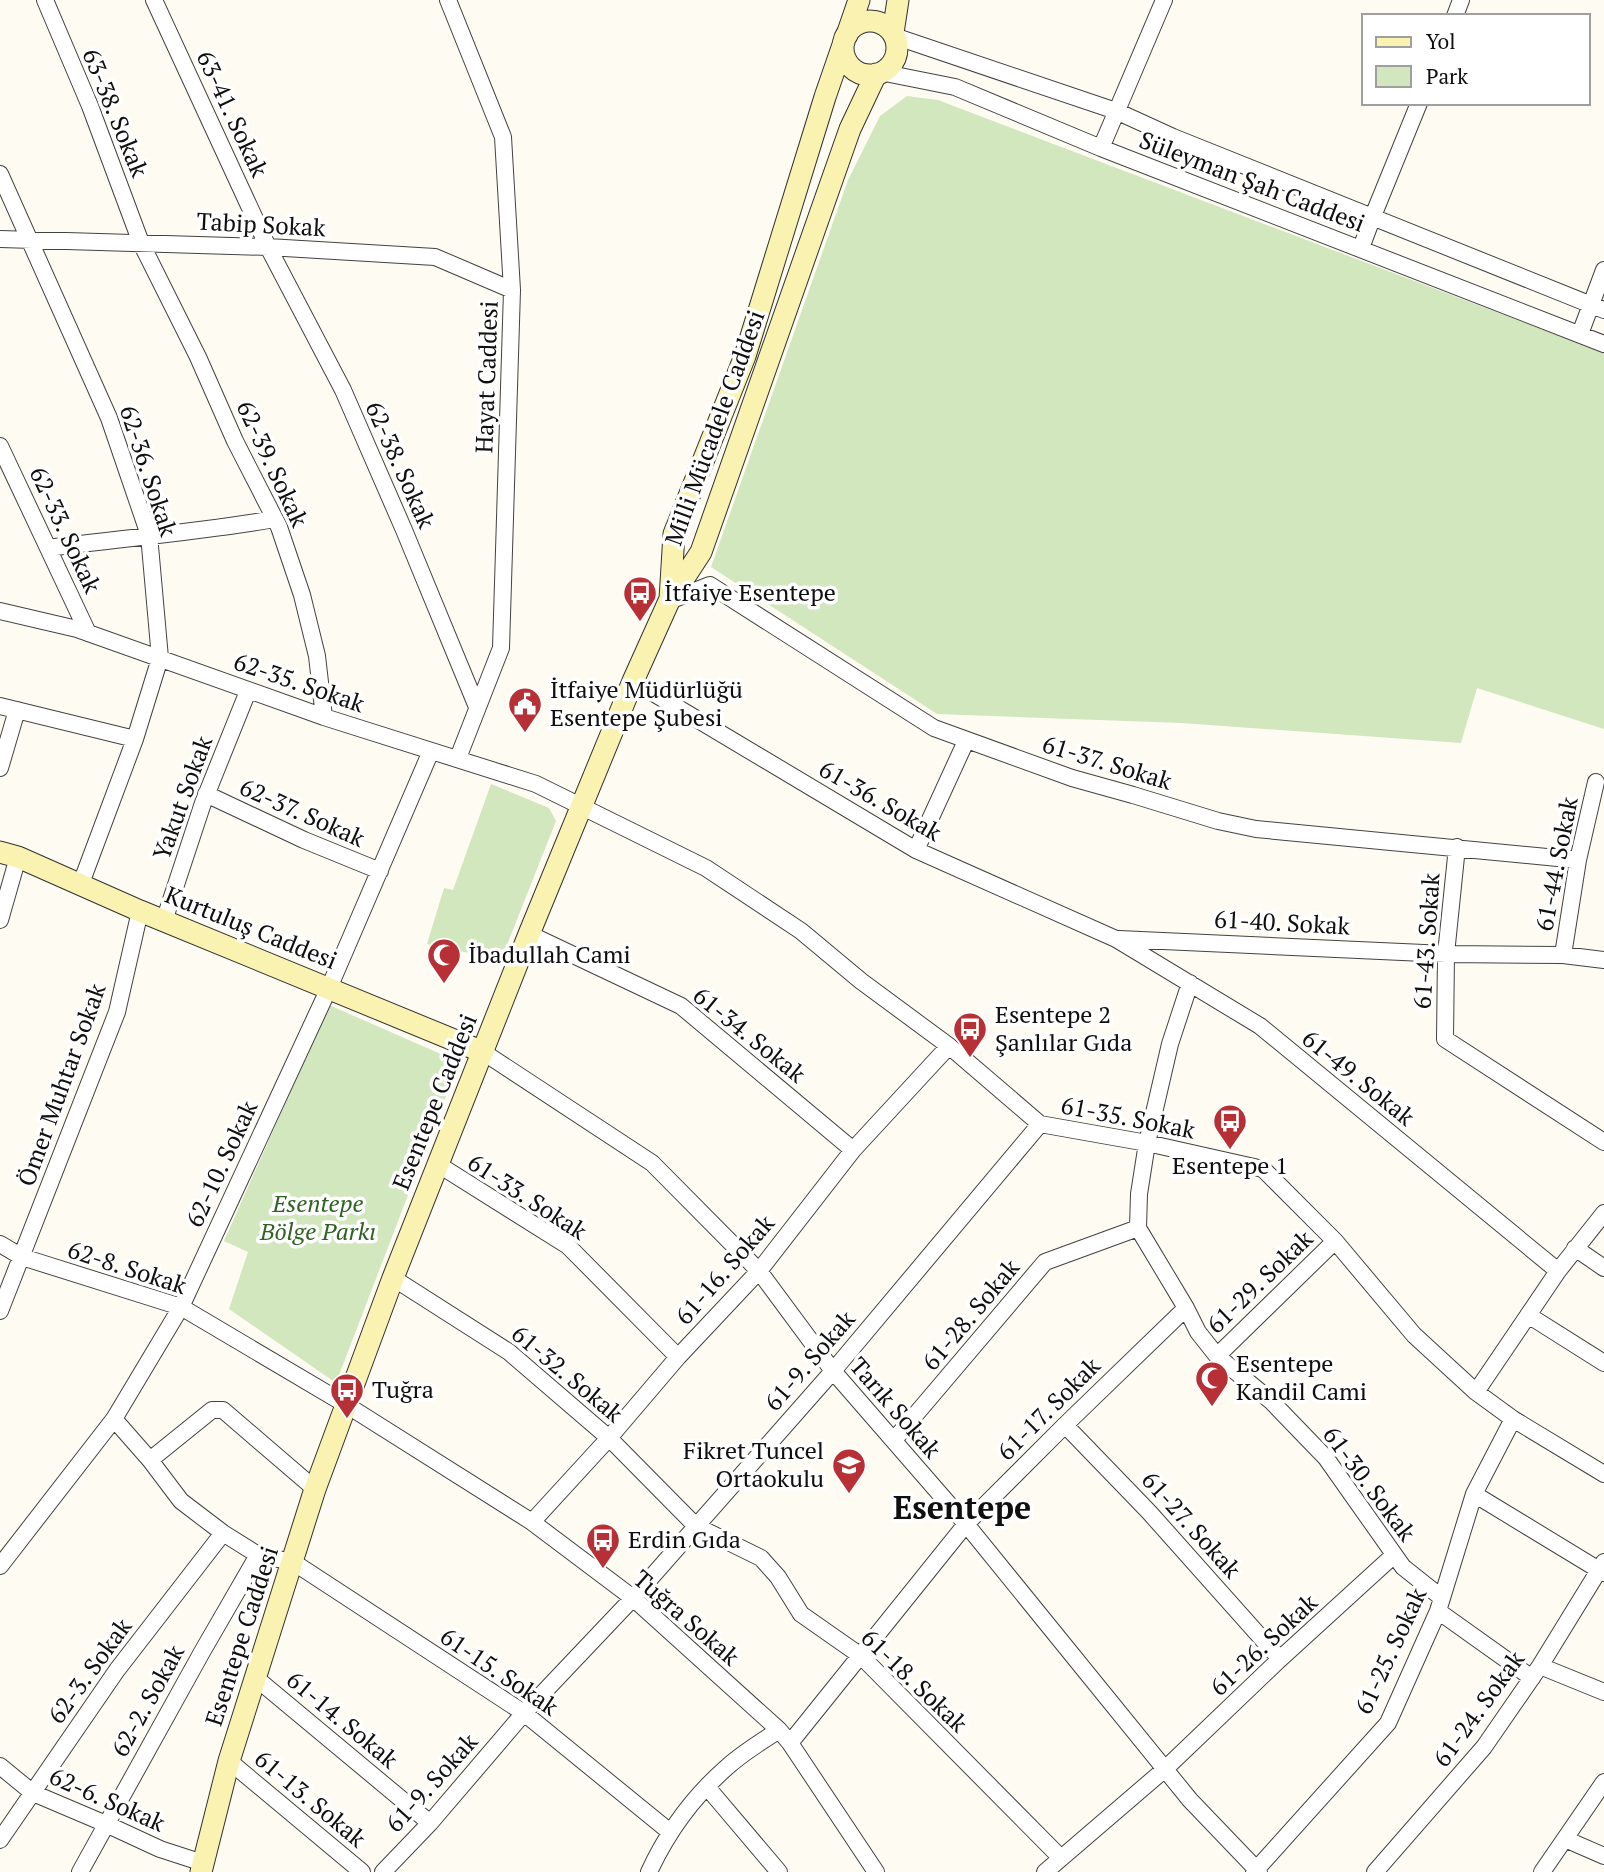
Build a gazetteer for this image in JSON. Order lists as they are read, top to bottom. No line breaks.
{"streets":{"street":["63-38. Sokak","63-41. Sokak","Süleyman Şah Caddesi","Tabip Sokak","Hayat Caddesi","Milli Mücadele Caddesi","62-39. Sokak","62-38. Sokak","62-36. Sokak","62-33. Sokak","62-35. Sokak","61-37. Sokak","Yakut Sokak","61-36. Sokak","62-37. Sokak","61-44. Sokak","61-40. Sokak","Kurtuluş Caddesi","61-43. Sokak","61-34. Sokak","61-49. Sokak","Ömer Muhtar Sokak","Esentepe Caddesi","61-35. Sokak","62-10. Sokak","61-33. Sokak","62-8. Sokak","61-16. Sokak","61-29. Sokak","61-28. Sokak","61-9. Sokak","61-32. Sokak","Tarık Sokak","61-17. Sokak","61-30. Sokak","61-27. Sokak","Tuğra Sokak","61-26. Sokak","61-25. Sokak","62-3. Sokak","61-15. Sokak","61-18. Sokak","62-2. Sokak","61-24. Sokak","61-14. Sokak","61-13. Sokak","62-6. Sokak"]},"crossings":[["63-38. Sokak","Tabip Sokak"],["63-38. Sokak","62-39. Sokak"],["63-41. Sokak","Tabip Sokak"],["63-41. Sokak","62-38. Sokak"],["Süleyman Şah Caddesi","Milli Mücadele Caddesi"],["Tabip Sokak","Hayat Caddesi"],["Tabip Sokak","62-39. Sokak"],["Tabip Sokak","62-38. Sokak"],["Tabip Sokak","62-36. Sokak"],["Hayat Caddesi","62-38. Sokak"],["Hayat Caddesi","62-35. Sokak"],["Milli Mücadele Caddesi","61-37. Sokak"],["Milli Mücadele Caddesi","Esentepe Caddesi"],["62-39. Sokak","62-35. Sokak"],["62-36. Sokak","62-35. Sokak"],["62-36. Sokak","Kurtuluş Caddesi"],["62-33. Sokak","62-35. Sokak"],["62-35. Sokak","Yakut Sokak"],["62-35. Sokak","Esentepe Caddesi"],["62-35. Sokak","61-35. Sokak"],["62-35. Sokak","62-10. Sokak"],["61-37. Sokak","61-44. Sokak"],["61-37. Sokak","61-43. Sokak"],["61-37. Sokak","Esentepe Caddesi"],["Yakut Sokak","62-37. Sokak"],["Yakut Sokak","Kurtuluş Caddesi"],["61-36. Sokak","61-40. Sokak"],["61-36. Sokak","61-49. Sokak"],["61-36. Sokak","Esentepe Caddesi"],["62-37. Sokak","62-10. Sokak"],["61-44. Sokak","61-40. Sokak"],["61-40. Sokak","61-43. Sokak"],["61-40. Sokak","61-49. Sokak"],["Kurtuluş Caddesi","Ömer Muhtar Sokak"],["Kurtuluş Caddesi","Esentepe Caddesi"],["Kurtuluş Caddesi","62-10. Sokak"],["Kurtuluş Caddesi","Tarık Sokak"],["61-34. Sokak","Esentepe Caddesi"],["61-34. Sokak","61-16. Sokak"],["Ömer Muhtar Sokak","62-8. Sokak"],["Esentepe Caddesi","61-35. Sokak"],["Esentepe Caddesi","61-33. Sokak"],["Esentepe Caddesi","62-8. Sokak"],["Esentepe Caddesi","61-32. Sokak"],["Esentepe Caddesi","Tarık Sokak"],["Esentepe Caddesi","Tuğra Sokak"],["Esentepe Caddesi","61-15. Sokak"],["Esentepe Caddesi","61-14. Sokak"],["Esentepe Caddesi","61-13. Sokak"],["Esentepe Caddesi","62-6. Sokak"],["61-35. Sokak","61-16. Sokak"],["61-35. Sokak","61-29. Sokak"],["61-35. Sokak","61-9. Sokak"],["61-35. Sokak","61-25. Sokak"],["62-10. Sokak","62-8. Sokak"],["61-33. Sokak","61-16. Sokak"],["62-8. Sokak","Tuğra Sokak"],["61-16. Sokak","61-32. Sokak"],["61-16. Sokak","Tarık Sokak"],["61-16. Sokak","Tuğra Sokak"],["61-29. Sokak","61-30. Sokak"],["61-28. Sokak","Tarık Sokak"],["61-28. Sokak","61-30. Sokak"],["61-9. Sokak","61-32. Sokak"],["61-9. Sokak","Tarık Sokak"],["61-9. Sokak","Tuğra Sokak"],["61-9. Sokak","61-15. Sokak"],["61-9. Sokak","61-18. Sokak"],["61-9. Sokak","61-14. Sokak"],["61-32. Sokak","61-18. Sokak"],["Tarık Sokak","61-17. Sokak"],["Tarık Sokak","61-26. Sokak"],["Tarık Sokak","61-25. Sokak"],["61-17. Sokak","61-30. Sokak"],["61-17. Sokak","61-27. Sokak"],["61-17. Sokak","Tuğra Sokak"],["61-17. Sokak","61-18. Sokak"],["61-30. Sokak","61-26. Sokak"],["61-30. Sokak","61-25. Sokak"],["61-30. Sokak","61-24. Sokak"],["61-27. Sokak","61-26. Sokak"],["61-26. Sokak","61-18. Sokak"],["62-3. Sokak","62-6. Sokak"],["62-2. Sokak","62-6. Sokak"]],"districts":["Esentepe"],"parks":["Esentepe Bölge Parkı"],"places":{"bus stop":["İtfaiye Esentepe","Esentepe 2 Şanlılar Gıda","Esentepe 1","Tuğra","Erdin Gıda"],"public building":["İtfaiye Müdürlüğü Esentepe Şubesi"],"mosque":["İbadullah Cami","Esentepe Kandil Cami"],"school or university":["Fikret Tuncel Ortaokulu"]},"legend":["Yol","Park"]}
